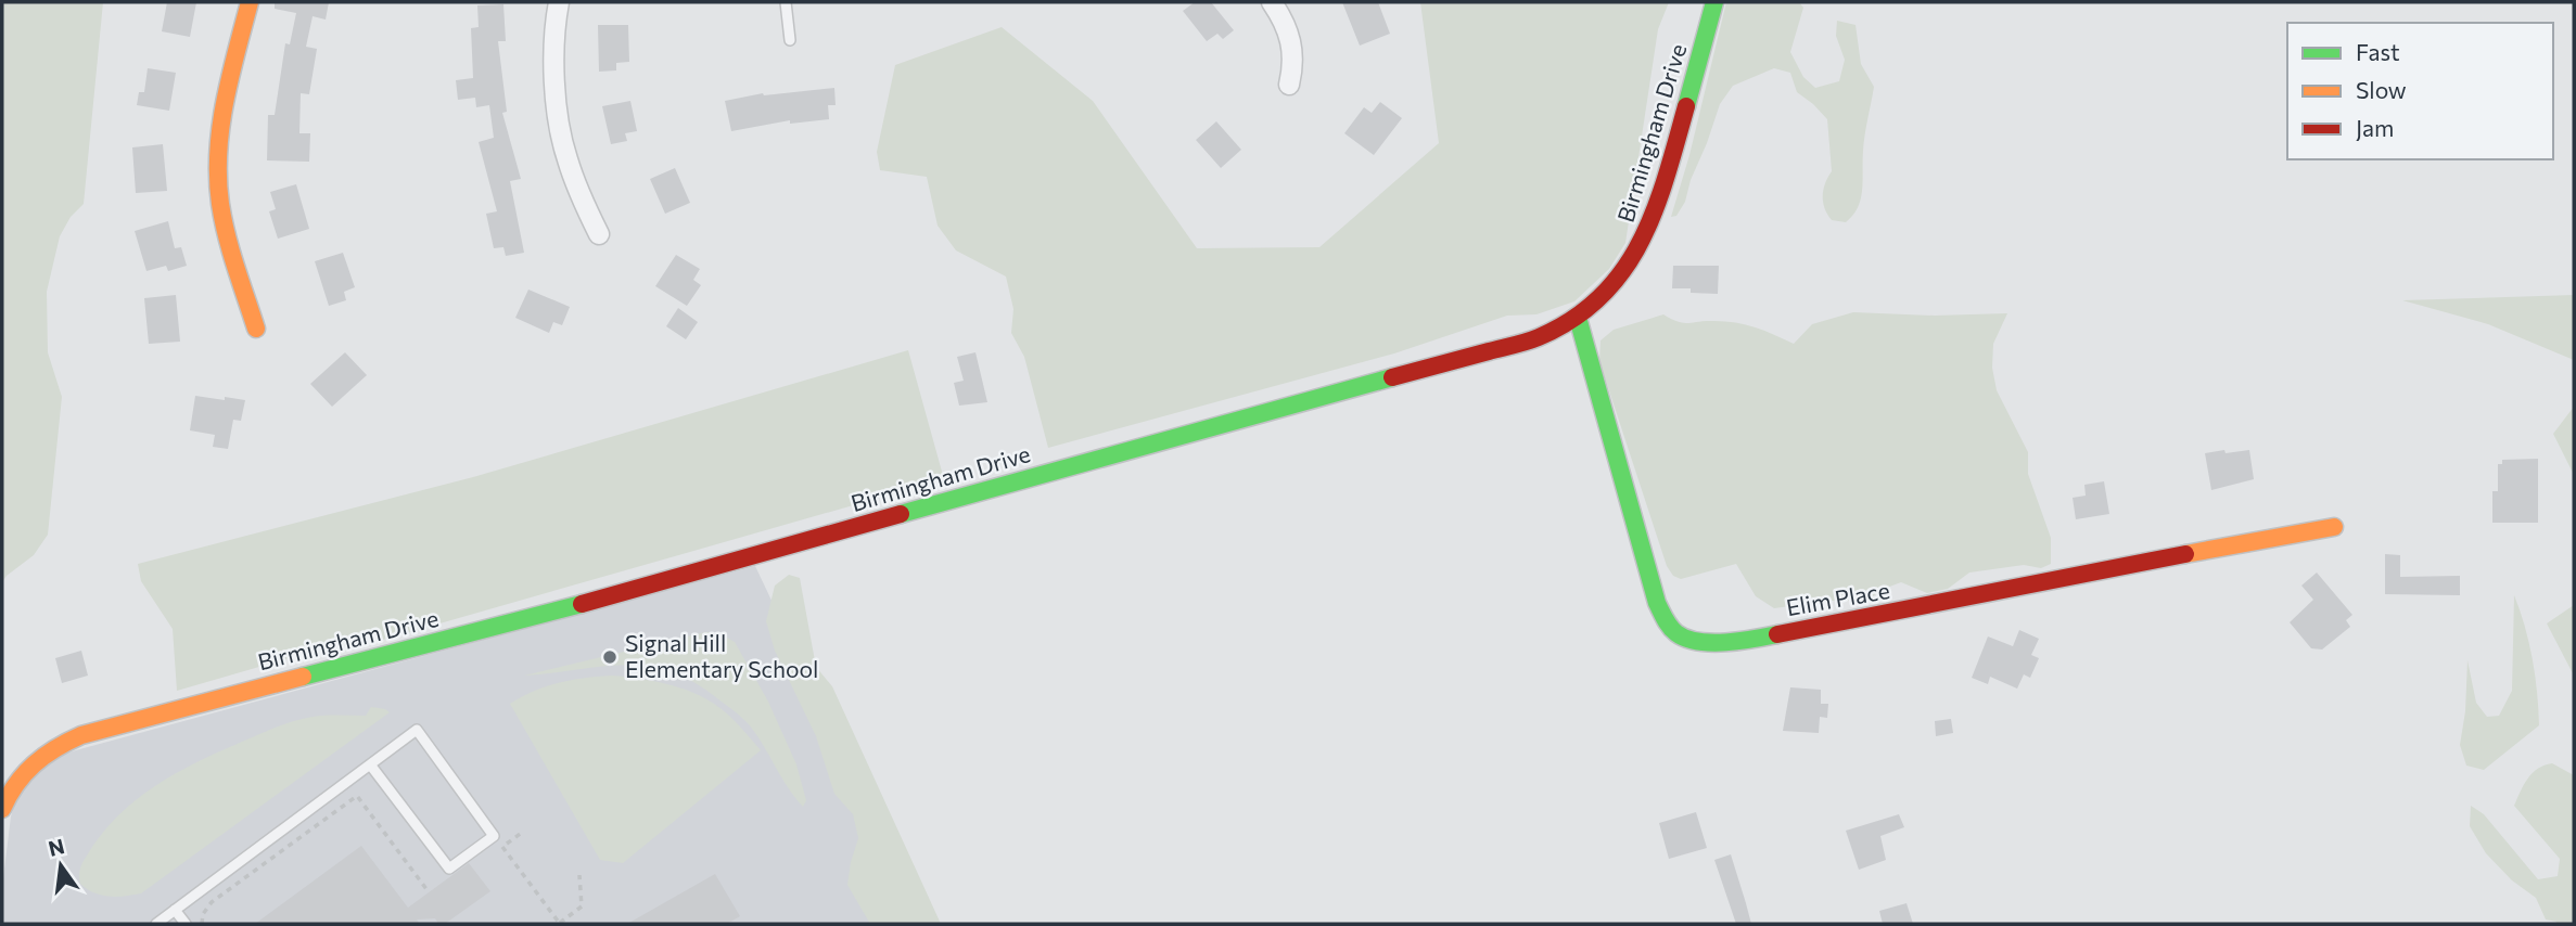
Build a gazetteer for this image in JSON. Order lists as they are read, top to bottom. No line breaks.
{"streets":{"street":["Birmingham Drive","Elim Place"]},"crossings":[["Birmingham Drive","Elim Place"]],"places":["Signal Hill Elementary School"],"legend":["Fast","Slow","Jam"],"north":"top"}
